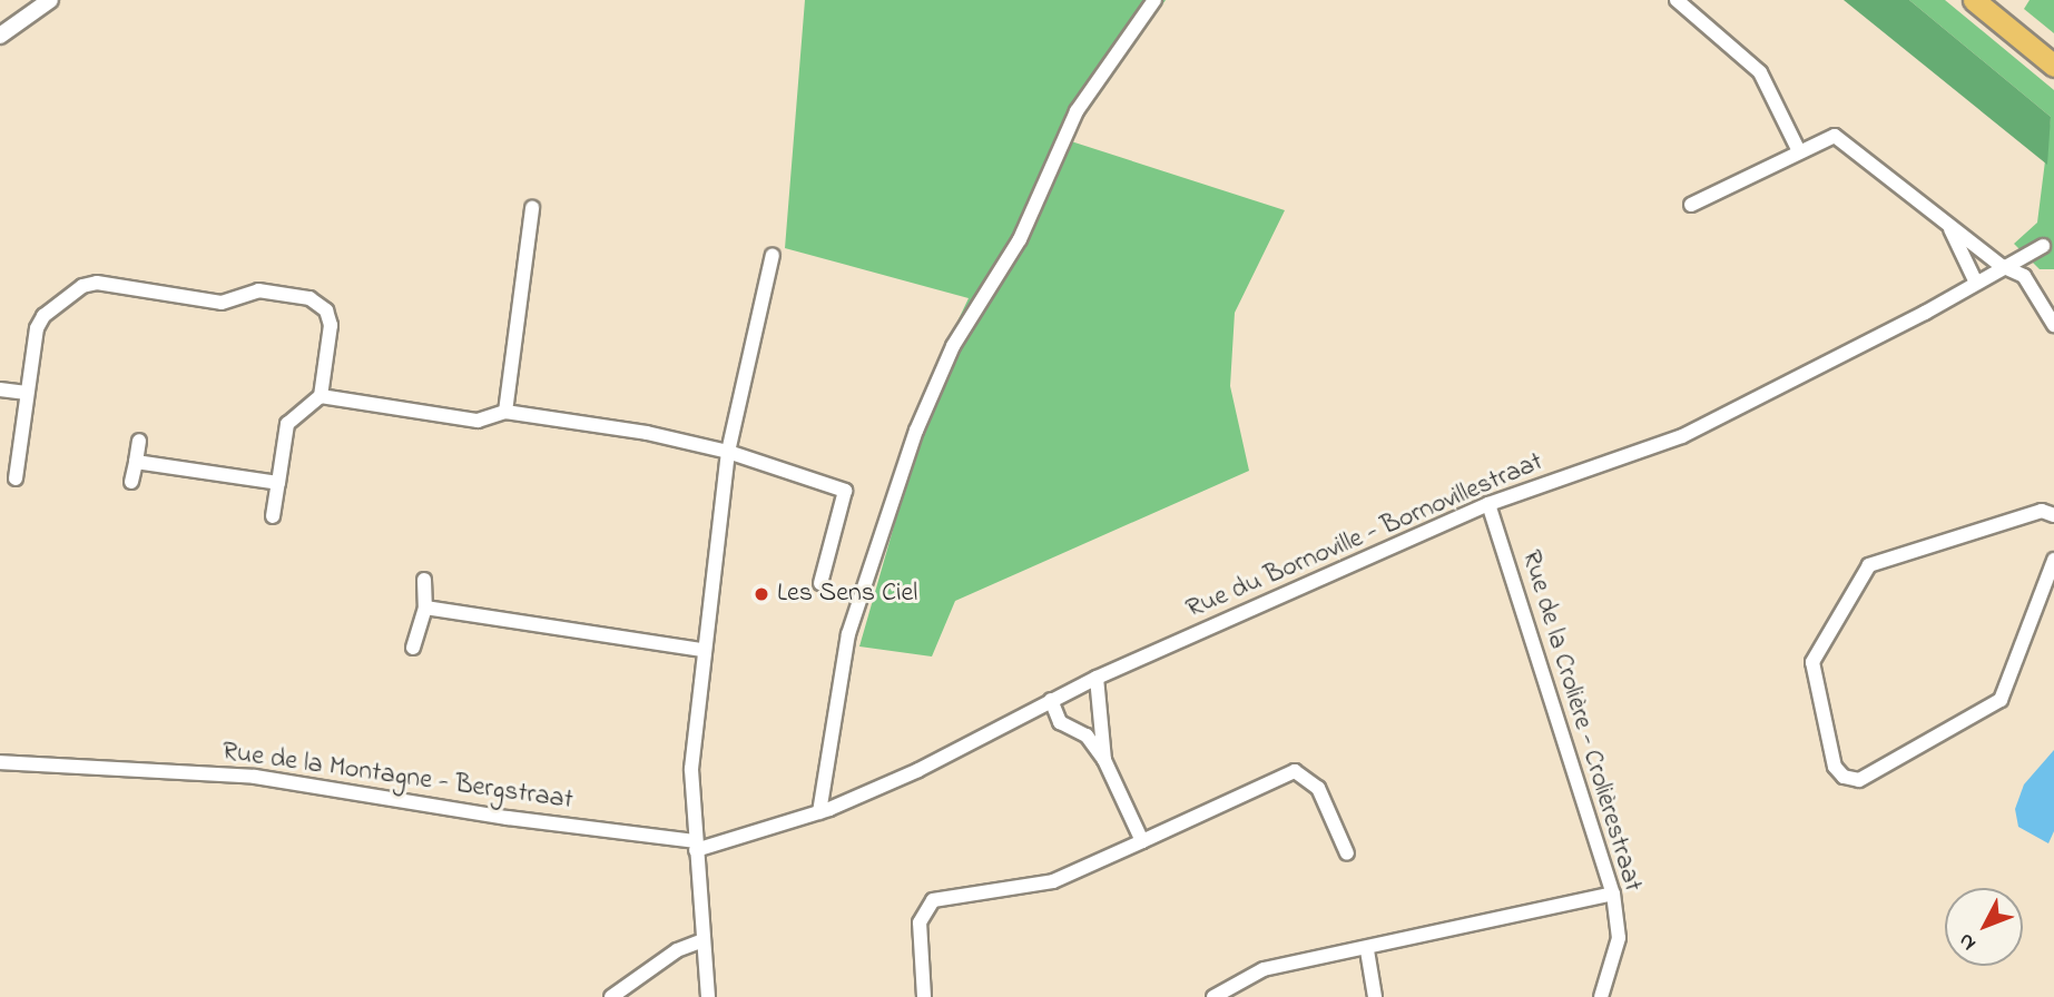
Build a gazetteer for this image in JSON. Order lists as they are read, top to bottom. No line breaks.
{"streets":{"street":["Rue du Bornoville - Bornovillestraat","Rue de la Crolière - Crolièrestraat","Rue de la Montagne - Bergstraat"]},"crossings":[["Rue du Bornoville - Bornovillestraat","Rue de la Crolière - Crolièrestraat"],["Rue du Bornoville - Bornovillestraat","Rue de la Montagne - Bergstraat"]],"places":["Les Sens Ciel"],"north":"bottom left"}
